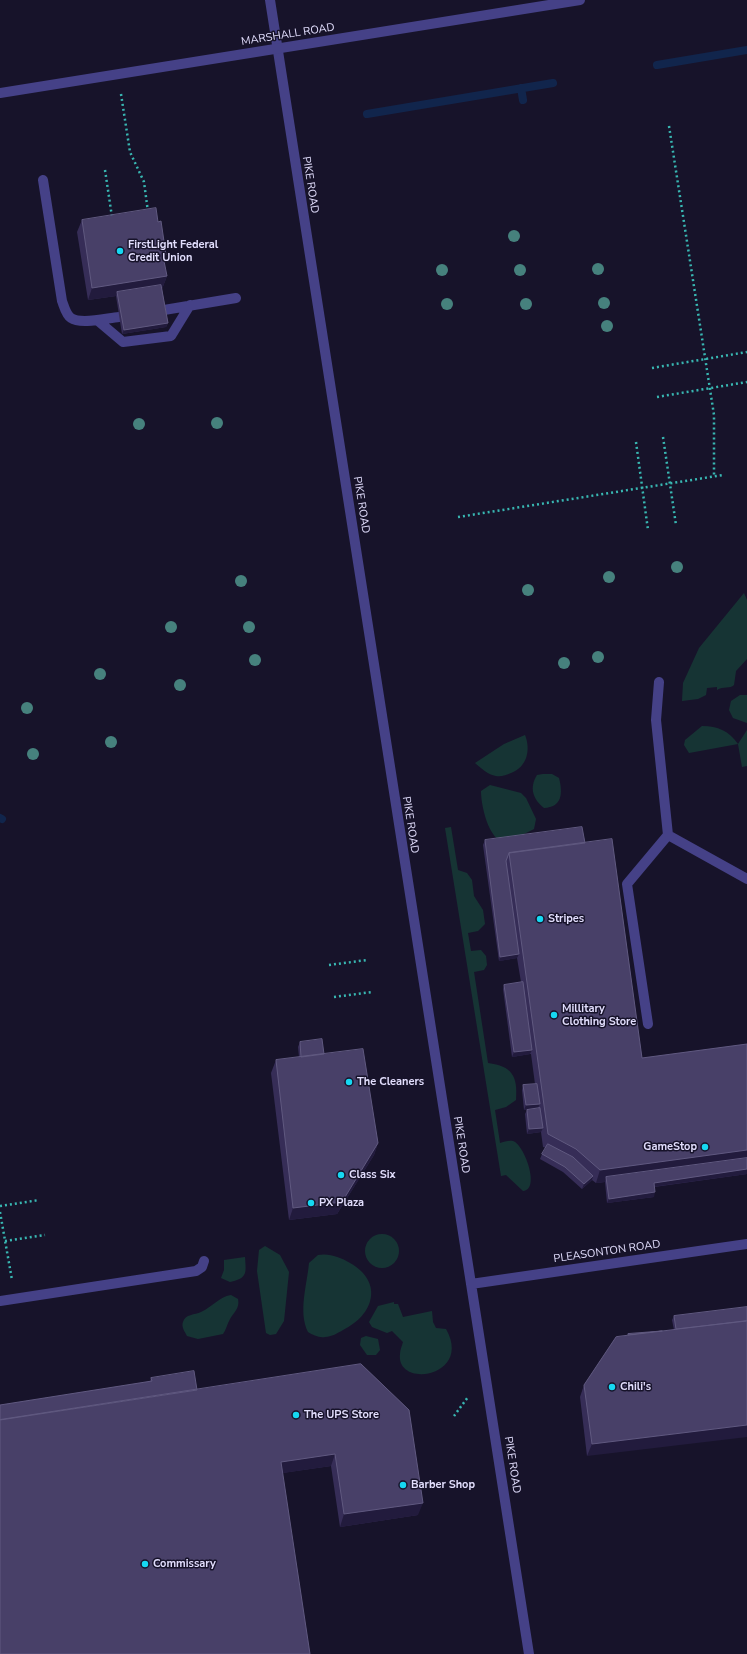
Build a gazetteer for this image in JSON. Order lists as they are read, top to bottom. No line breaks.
{"streets":{"street":["MARSHALL ROAD","PIKE ROAD","PLEASONTON ROAD"]},"crossings":[["MARSHALL ROAD","PIKE ROAD"],["PIKE ROAD","PLEASONTON ROAD"]],"places":["FirstLight Federal Credit Union","Stripes","Millitary Clothing Store","The Cleaners","GameStop","Class Six","PX Plaza","Chili's","The UPS Store","Barber Shop","Commissary"]}
